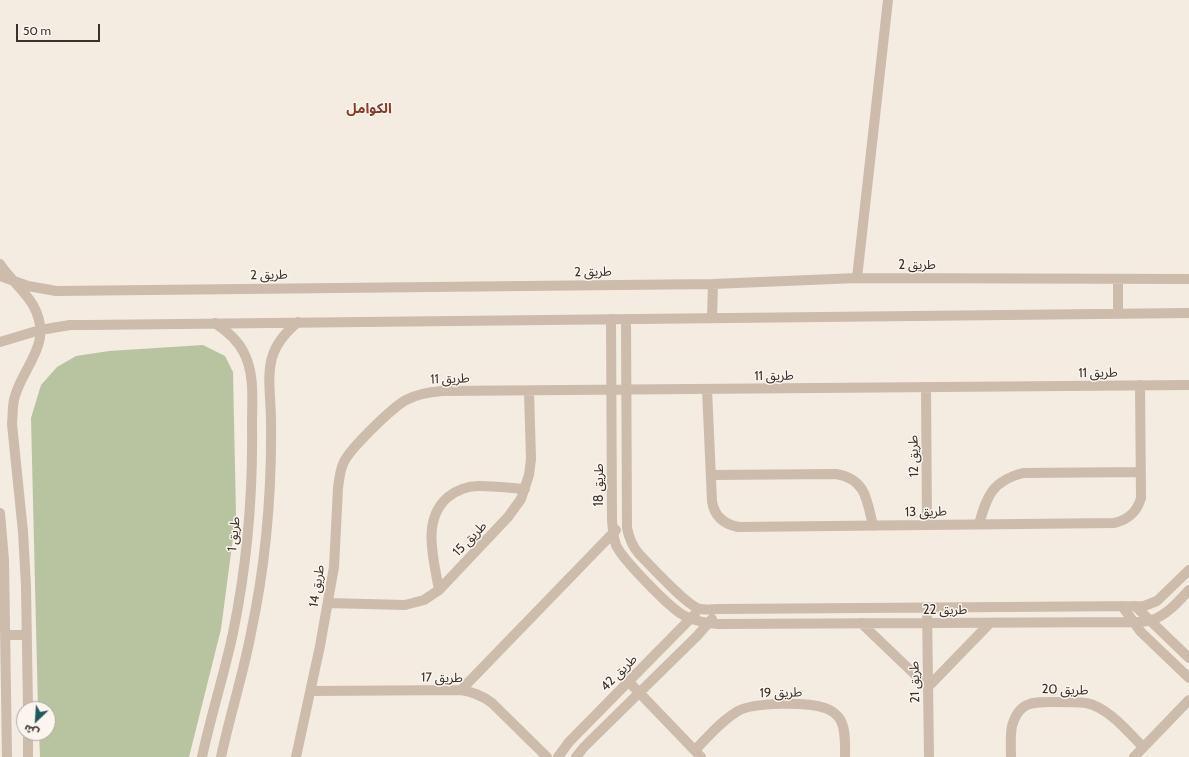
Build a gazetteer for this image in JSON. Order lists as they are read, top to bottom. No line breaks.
{"streets":{"street":["طريق 2","طريق 11","طريق 12","طريق 18","طريق 13","طريق 1","طريق 15","طريق 14","طريق 22","طريق 42","طريق 17","طريق 21","طريق 20","طريق 19"]},"crossings":[["طريق 11","طريق 12"],["طريق 11","طريق 18"],["طريق 11","طريق 13"],["طريق 11","طريق 15"],["طريق 11","طريق 14"],["طريق 12","طريق 13"],["طريق 18","طريق 22"],["طريق 18","طريق 42"],["طريق 15","طريق 14"],["طريق 14","طريق 17"],["طريق 22","طريق 42"],["طريق 22","طريق 21"]],"districts":["الكوامل"],"scale_bar":"50 m","north":"bottom left"}
